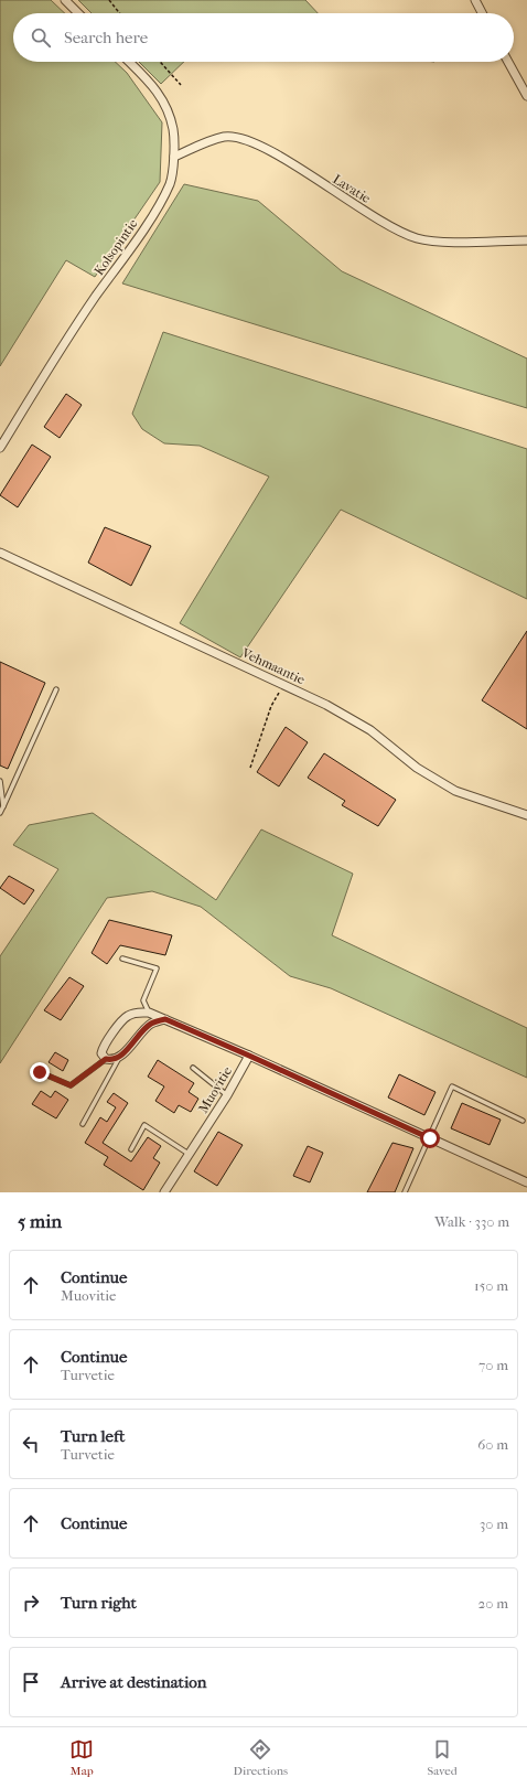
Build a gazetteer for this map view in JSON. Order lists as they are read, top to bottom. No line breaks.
{"streets":{"street":["Lavatie","Kolsopintie","Vehmaantie","Muovitie"]},"crossings":[["Lavatie","Kolsopintie"]],"page":{"search":"Search here","heading":["5 min","Walk · 330 m"],"list":[["Continue","Muovitie","150 m"],["Continue","Turvetie","70 m"],["Turn left","Turvetie","60 m"],["Continue","30 m"],["Turn right","20 m"],"Arrive at destination"],"nav":["Map","Directions","Saved"]}}
